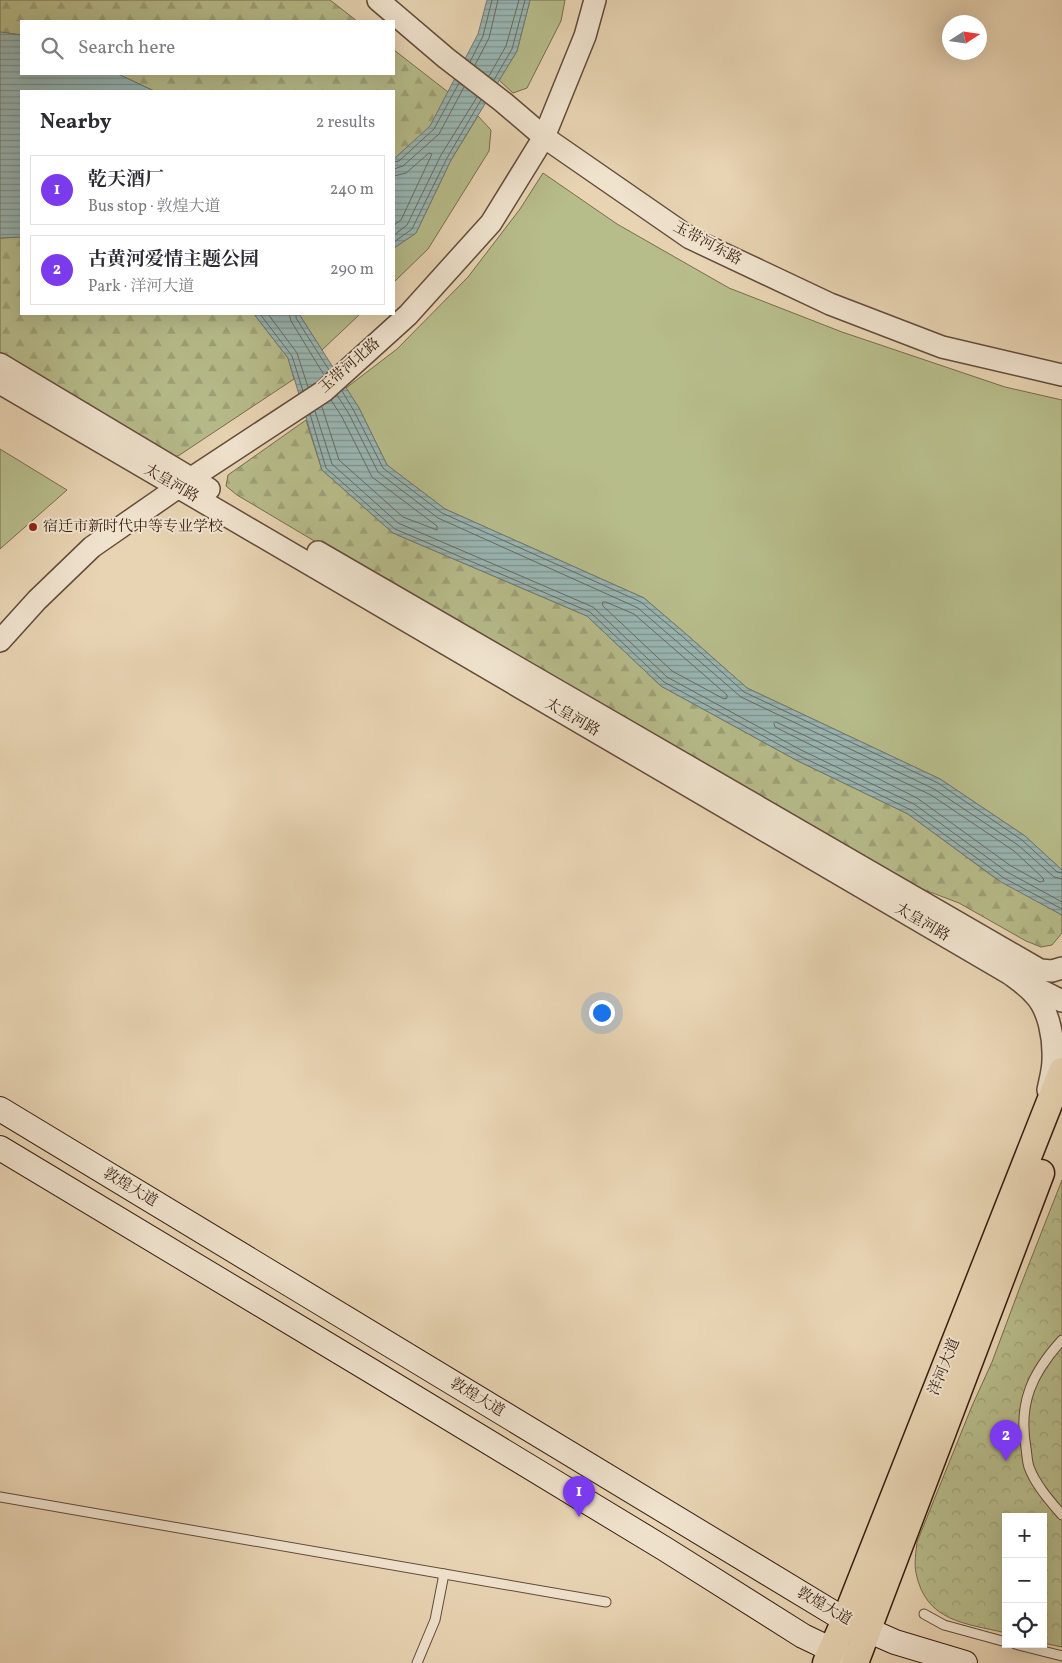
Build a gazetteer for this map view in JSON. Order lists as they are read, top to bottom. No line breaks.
{"streets":{"main road":["敦煌大道","洋河大道"],"street":["玉带河东路","玉带河北路","太皇河路"]},"crossings":[["玉带河东路","玉带河北路"],["玉带河北路","太皇河路"],["太皇河路","洋河大道"],["敦煌大道","洋河大道"]],"places":["宿迁市新时代中等专业学校"],"north":"right","page":{"search":"Search here","heading":["Nearby","2 results"],"list":[{"mark":"1","name":"乾天酒厂","note":"Bus stop · 敦煌大道","value":"240 m"},{"mark":"2","name":"古黄河爱情主题公园","note":"Park · 洋河大道","value":"290 m"}],"pins":["2","1"],"map_buttons":["+","−"]}}
